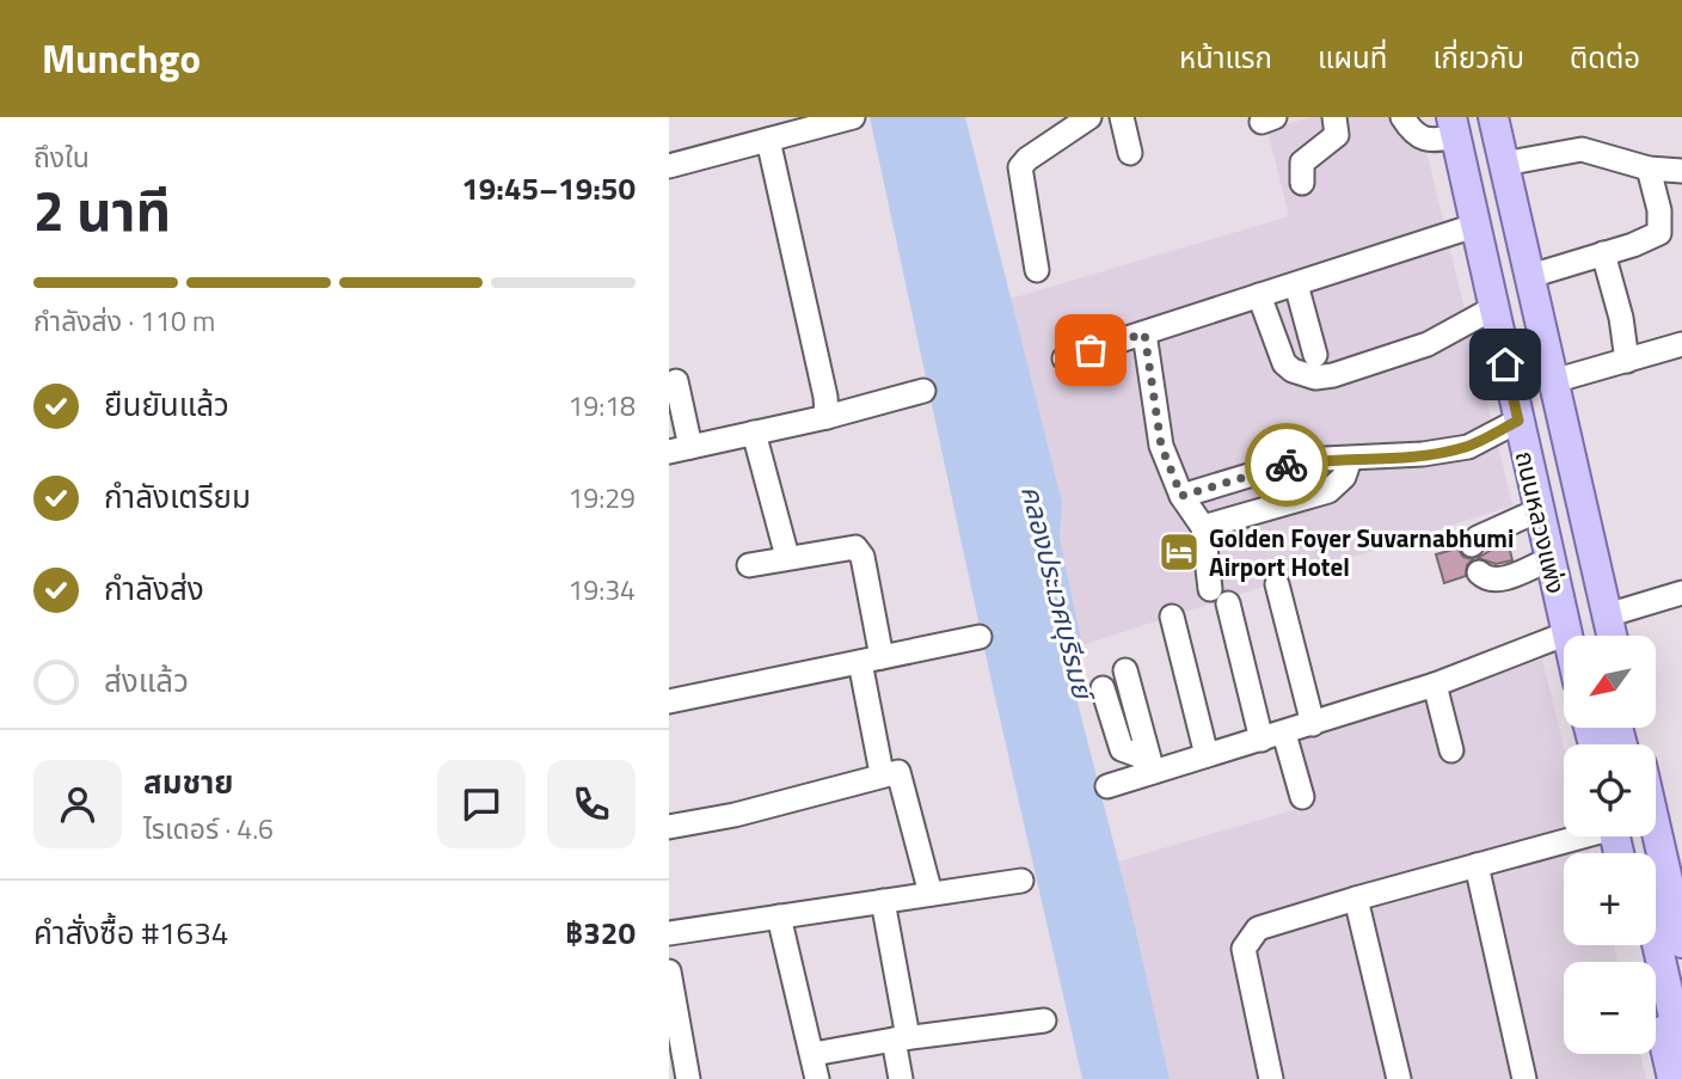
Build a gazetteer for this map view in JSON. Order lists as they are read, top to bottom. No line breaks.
{"streets":{"main road":["ถนนหลวงแพ่ง"]},"water":["คลองประเวศบุรีรมย์"],"places":{"hotel":["Golden Foyer Suvarnabhumi Airport Hotel"]},"north":"bottom left","page":{"header":"Munchgo","nav":["หน้าแรก","แผนที่","เกี่ยวกับ","ติดต่อ"],"heading":["2 นาที","ถึงใน","19:45–19:50"],"panel":["สมชาย","ไรเดอร์ · 4.6","คำสั่งซื้อ #1634","฿320"],"bar":"กำลังส่ง · 110 m","list":[["ยืนยันแล้ว","19:18"],["กำลังเตรียม","19:29"],["กำลังส่ง","19:34"],"ส่งแล้ว"],"map_buttons":["+","−"]}}
